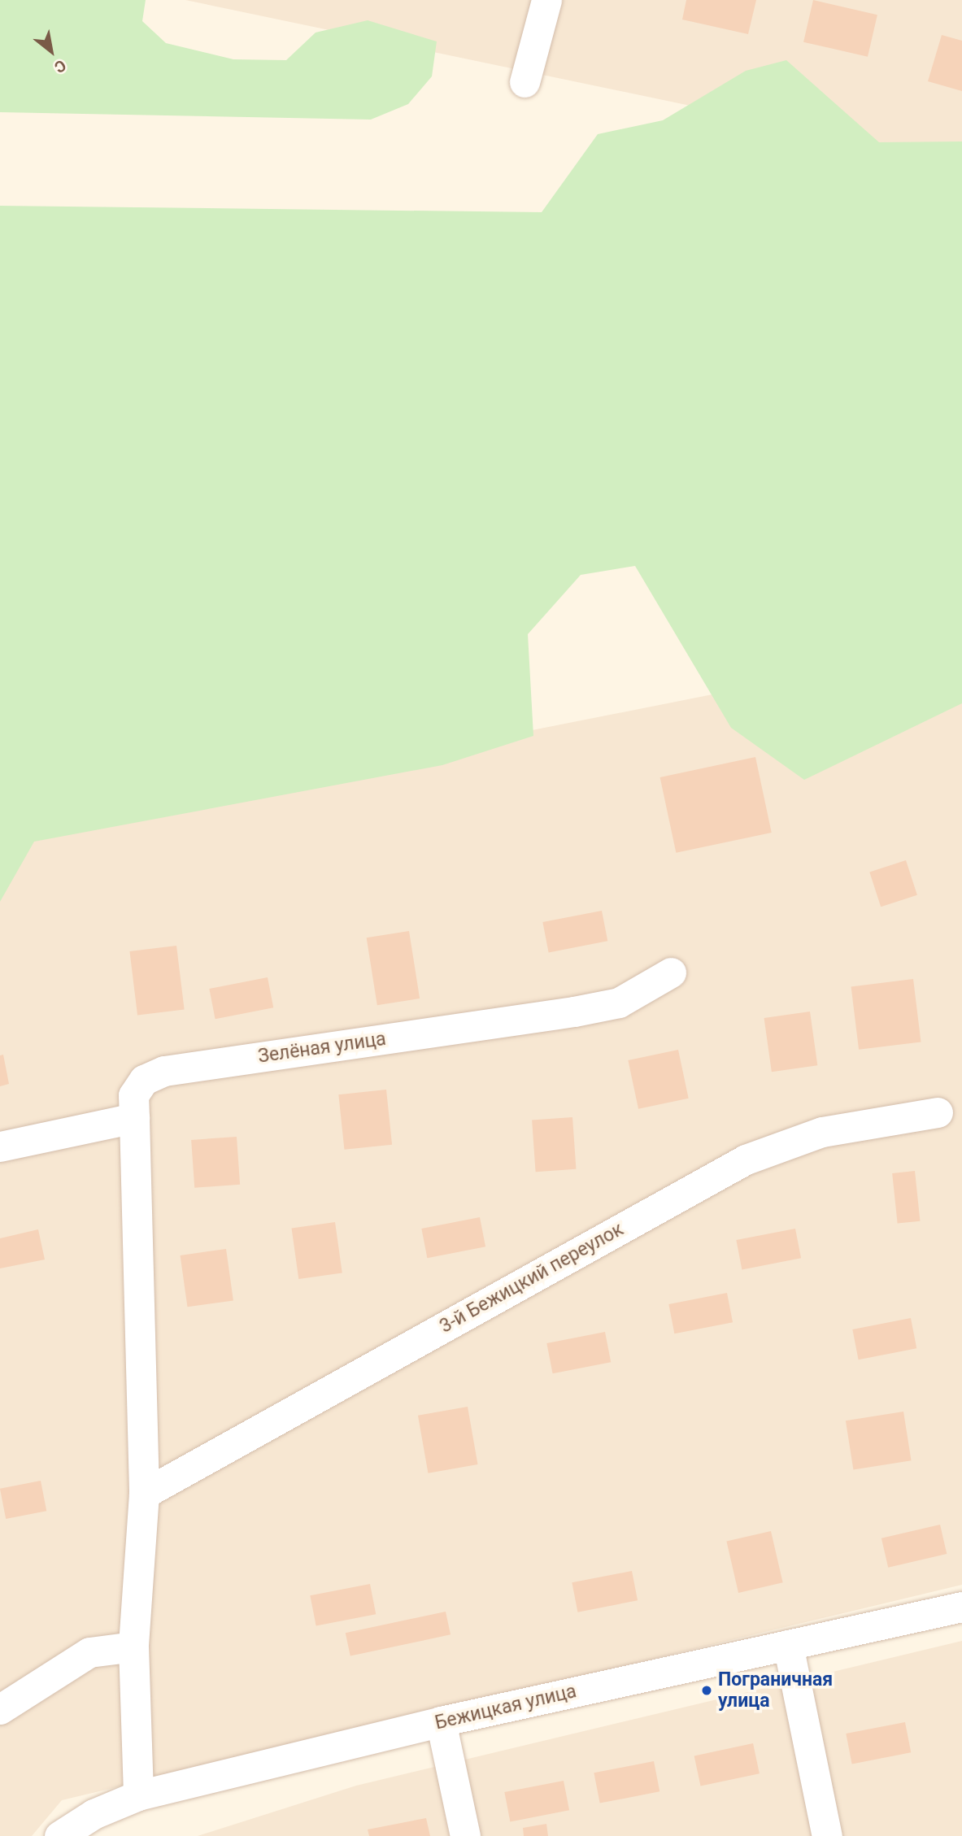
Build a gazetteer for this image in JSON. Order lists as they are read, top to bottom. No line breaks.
{"streets":{"street":["Зелёная улица","3-й Бежицкий переулок","Бежицкая улица"]},"crossings":[["Зелёная улица","3-й Бежицкий переулок"],["Зелёная улица","Бежицкая улица"]],"places":["Пограничная улица"],"north":"bottom right"}
